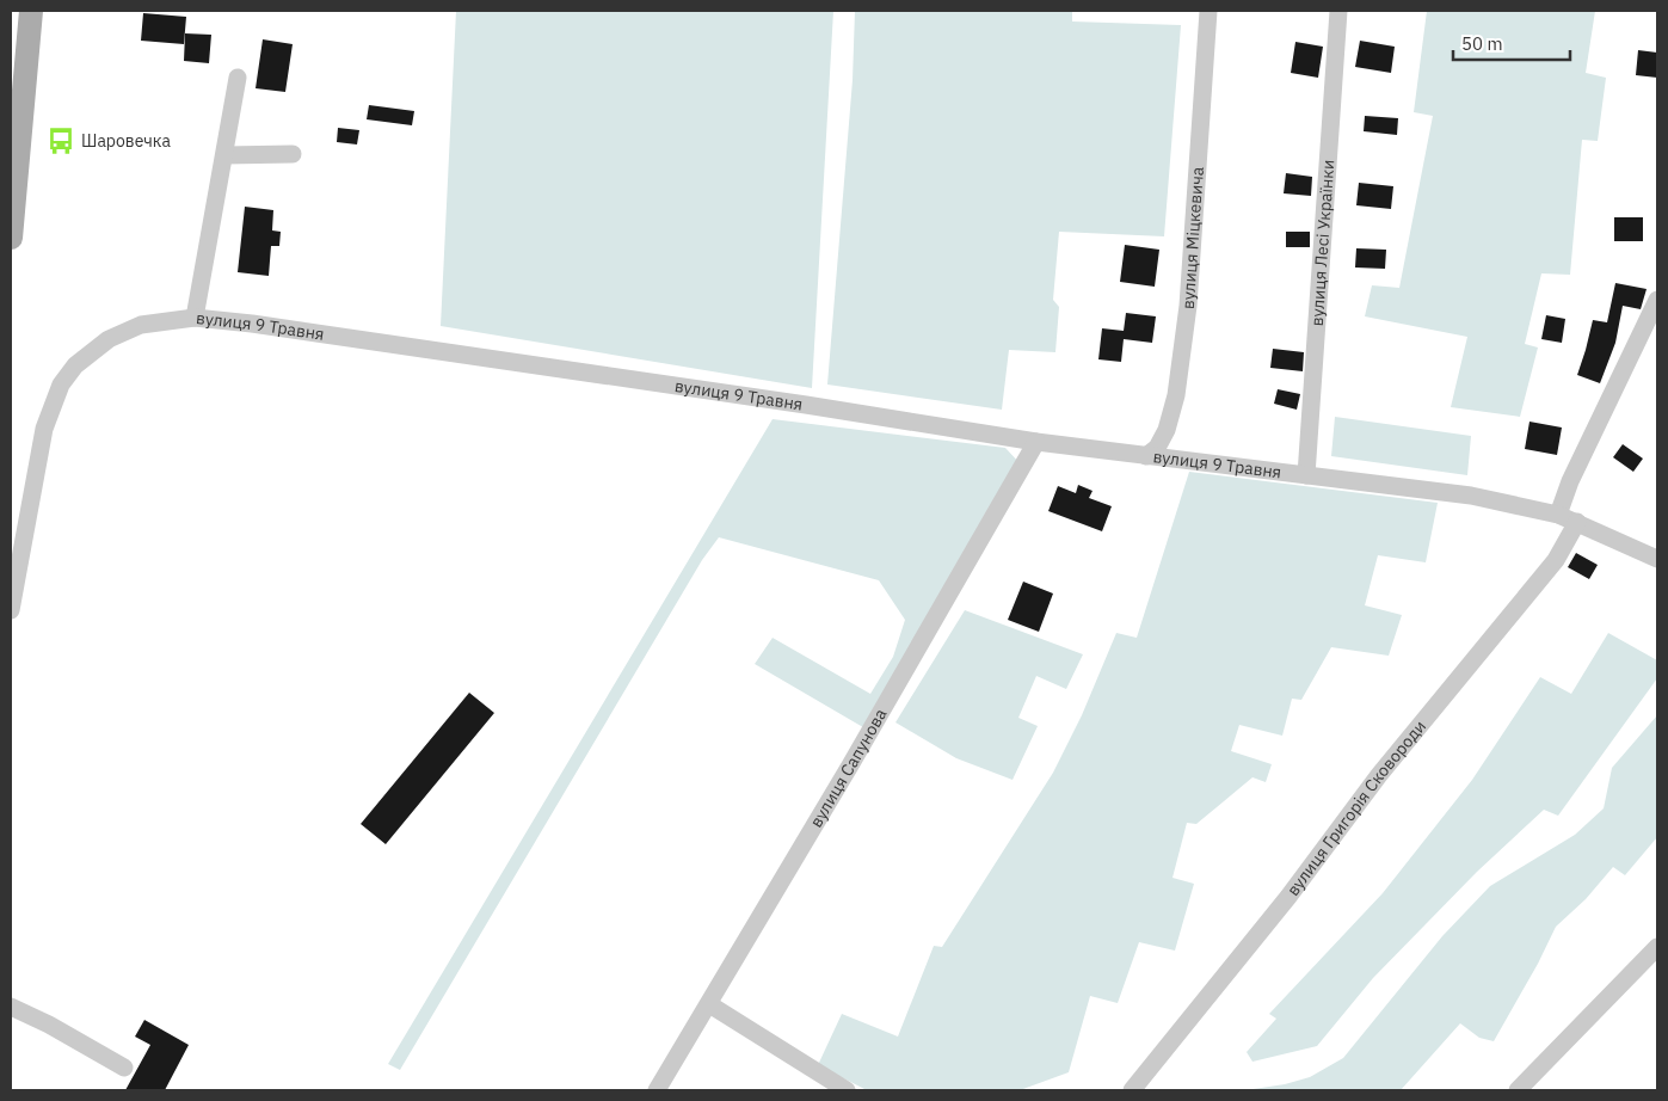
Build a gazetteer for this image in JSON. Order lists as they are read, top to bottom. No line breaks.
{"streets":{"street":["вулиця Міцкевича","вулиця Лесі Українки","вулиця 9 Травня","вулиця Сапунова","вулиця Григорія Сковороди"]},"crossings":[["вулиця Міцкевича","вулиця 9 Травня"],["вулиця Лесі Українки","вулиця 9 Травня"],["вулиця 9 Травня","вулиця Сапунова"],["вулиця 9 Травня","вулиця Григорія Сковороди"]],"places":{"bus stop":["Шаровечка"]},"scale_bar":"50 m"}
